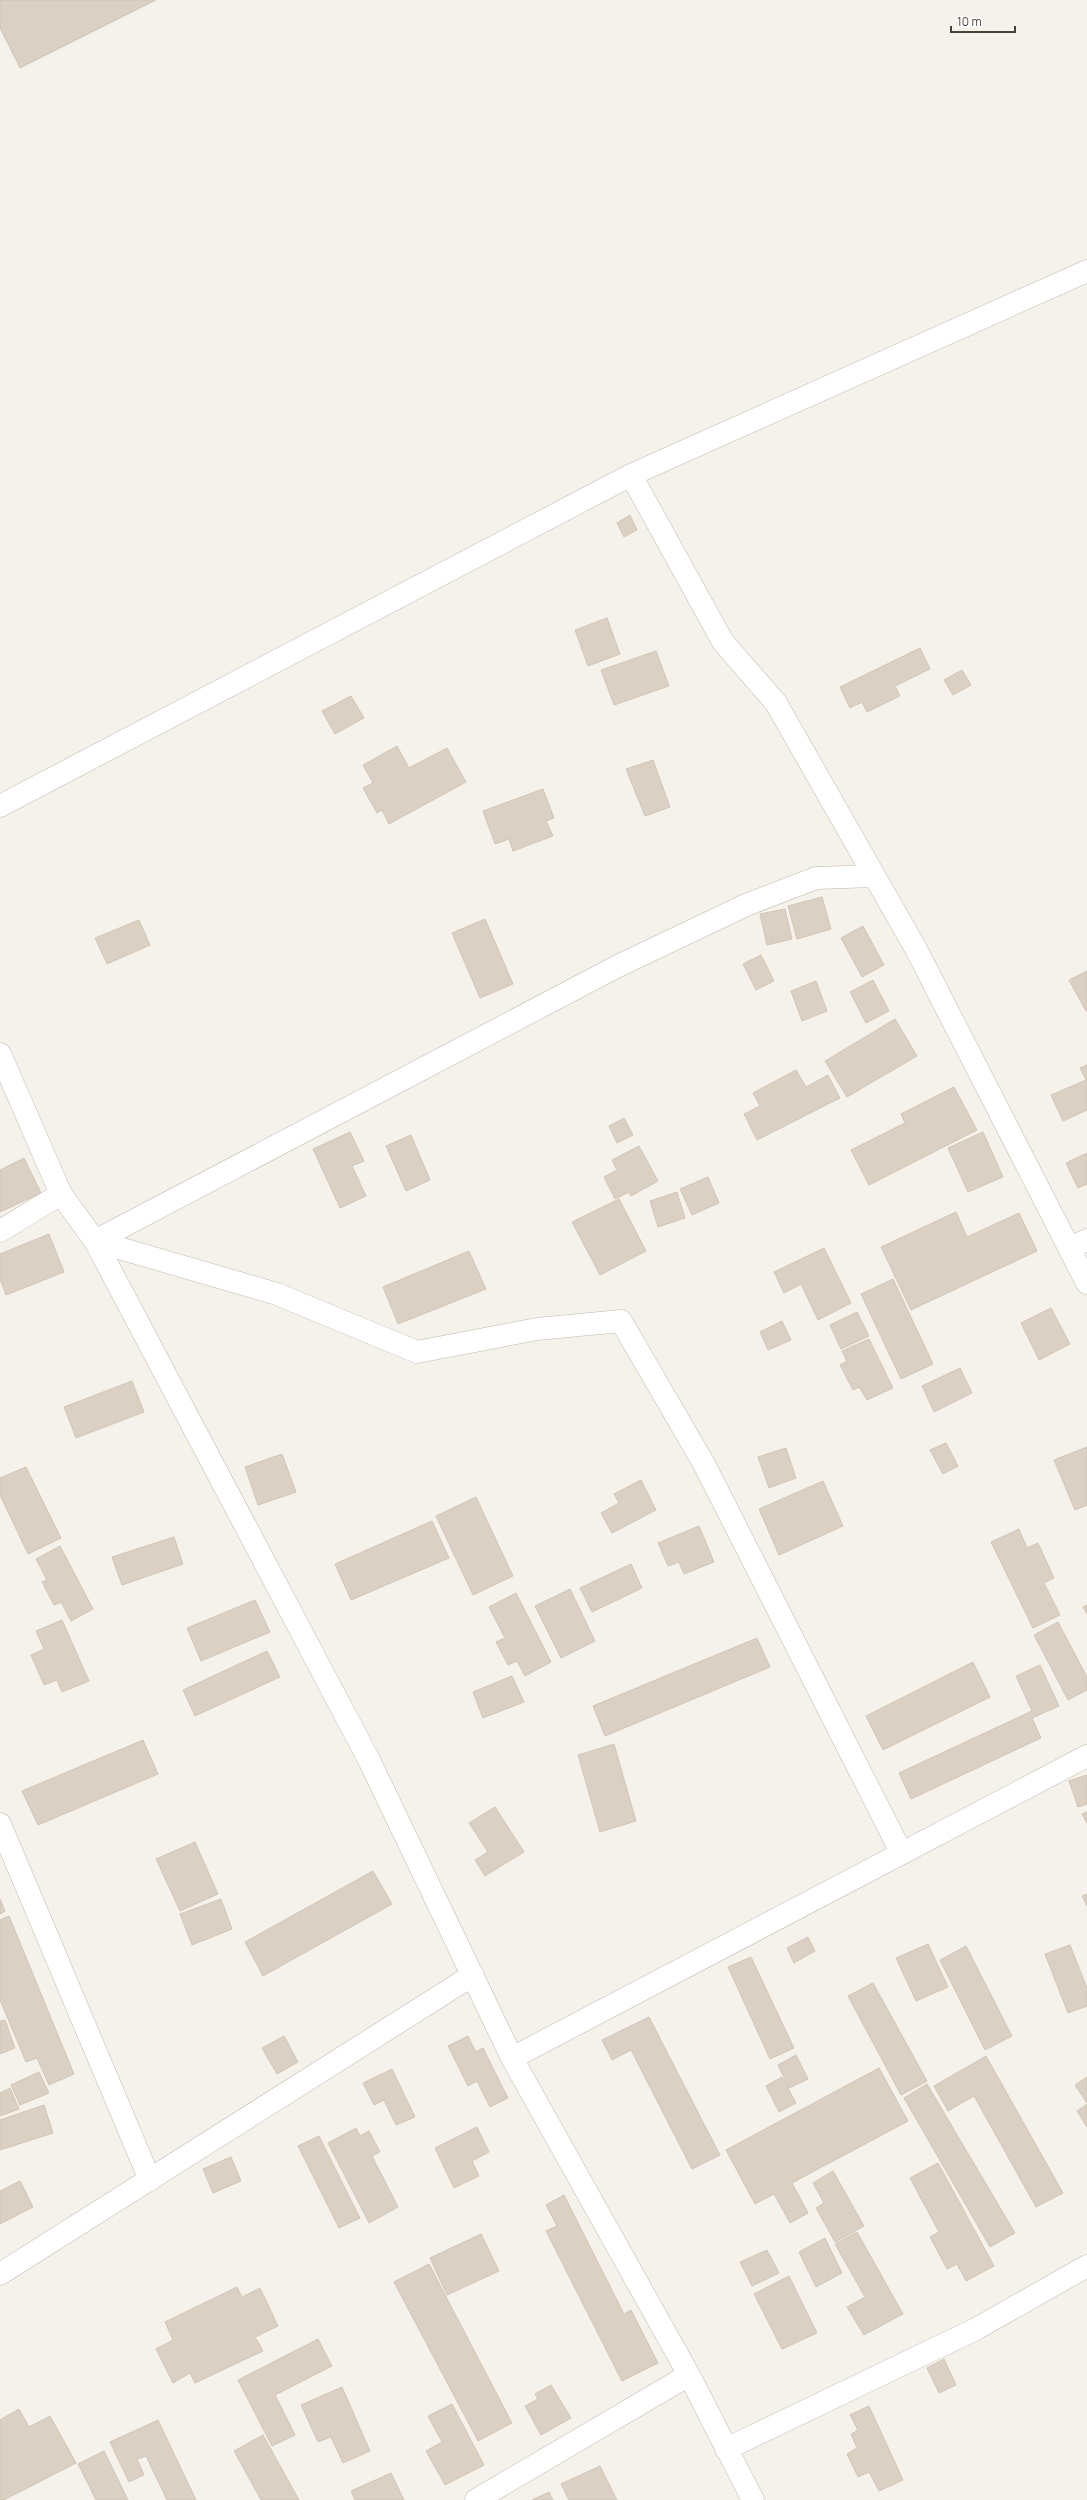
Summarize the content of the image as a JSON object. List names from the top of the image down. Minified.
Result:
{"scale_bar":"10 m"}
